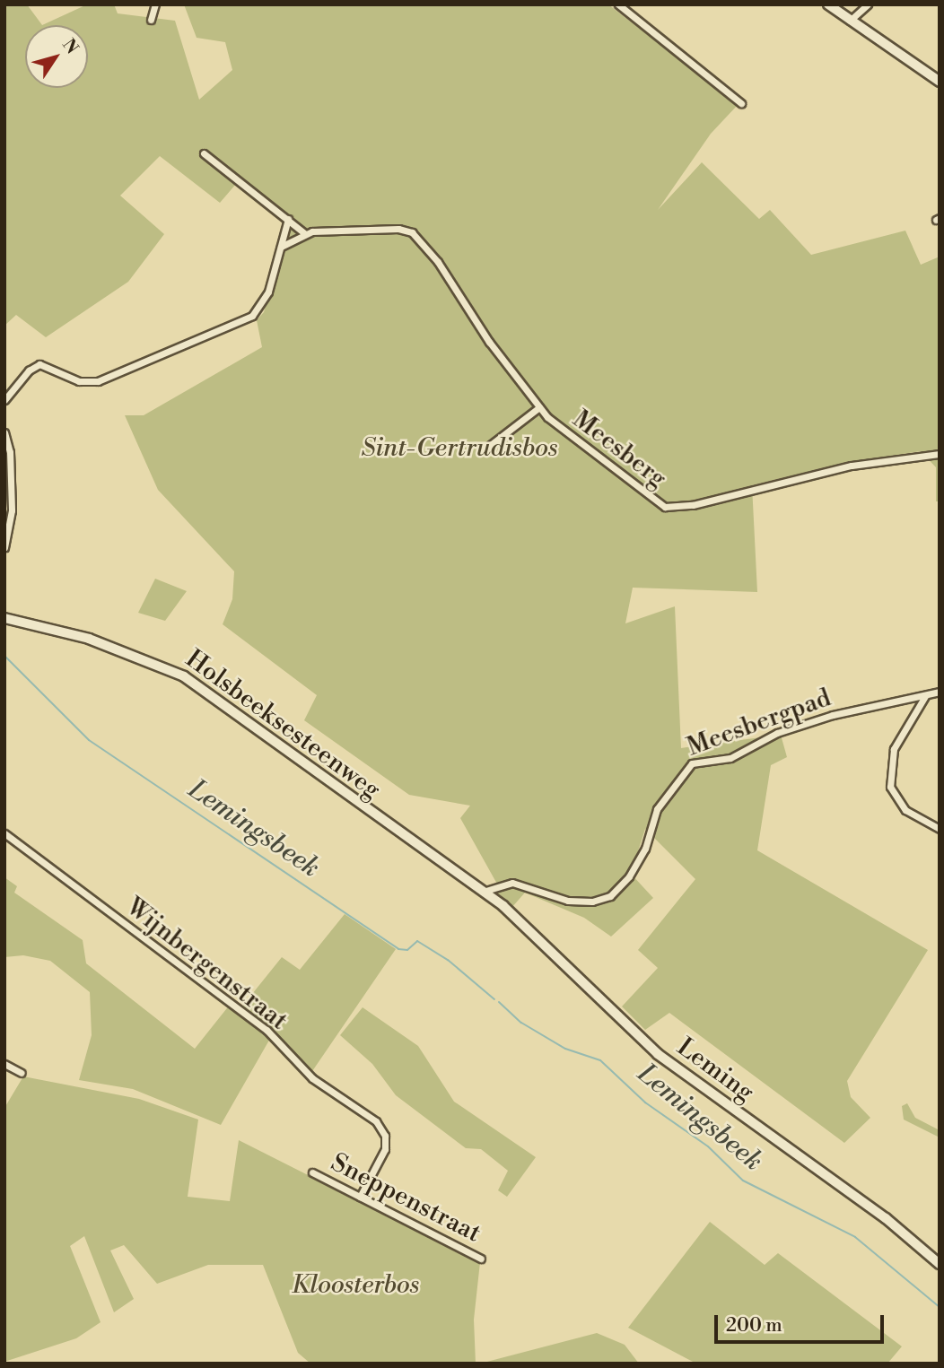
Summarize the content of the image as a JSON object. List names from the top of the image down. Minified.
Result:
{"streets":{"street":["Meesberg","Meesbergpad","Holsbeeksesteenweg","Wijnbergenstraat","Leming","Sneppenstraat"]},"crossings":[["Meesbergpad","Holsbeeksesteenweg"],["Meesbergpad","Leming"],["Holsbeeksesteenweg","Leming"],["Wijnbergenstraat","Sneppenstraat"]],"water":["Lemingsbeek"],"parks":["Sint-Gertrudisbos","Kloosterbos"],"scale_bar":"200 m","north":"top right"}
